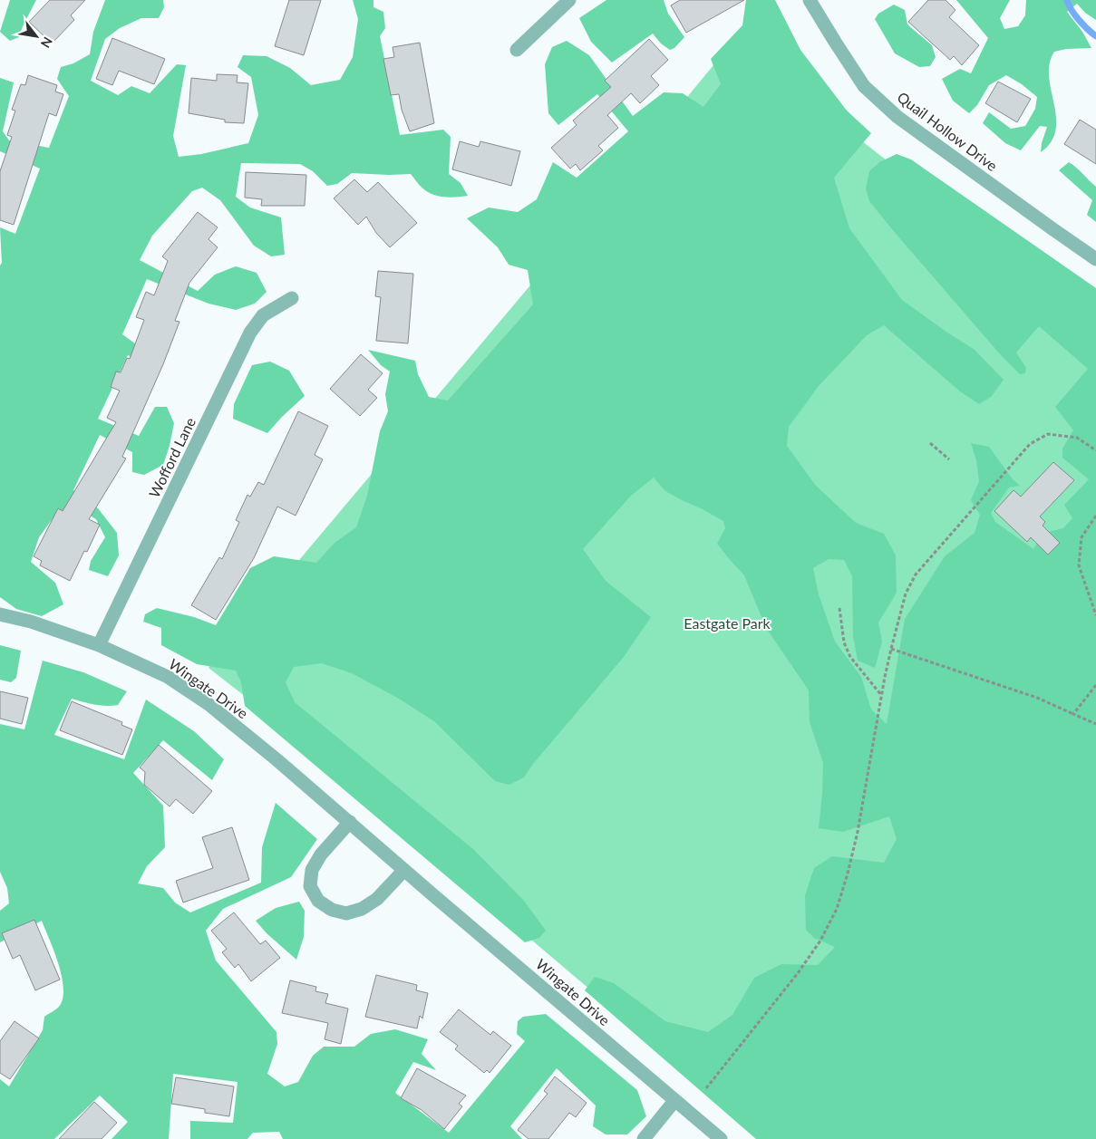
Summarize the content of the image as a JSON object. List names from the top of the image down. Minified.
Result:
{"streets":{"street":["Quail Hollow Drive","Wofford Lane","Wingate Drive"]},"crossings":[["Wofford Lane","Wingate Drive"]],"parks":["Eastgate Park"],"north":"bottom right"}
